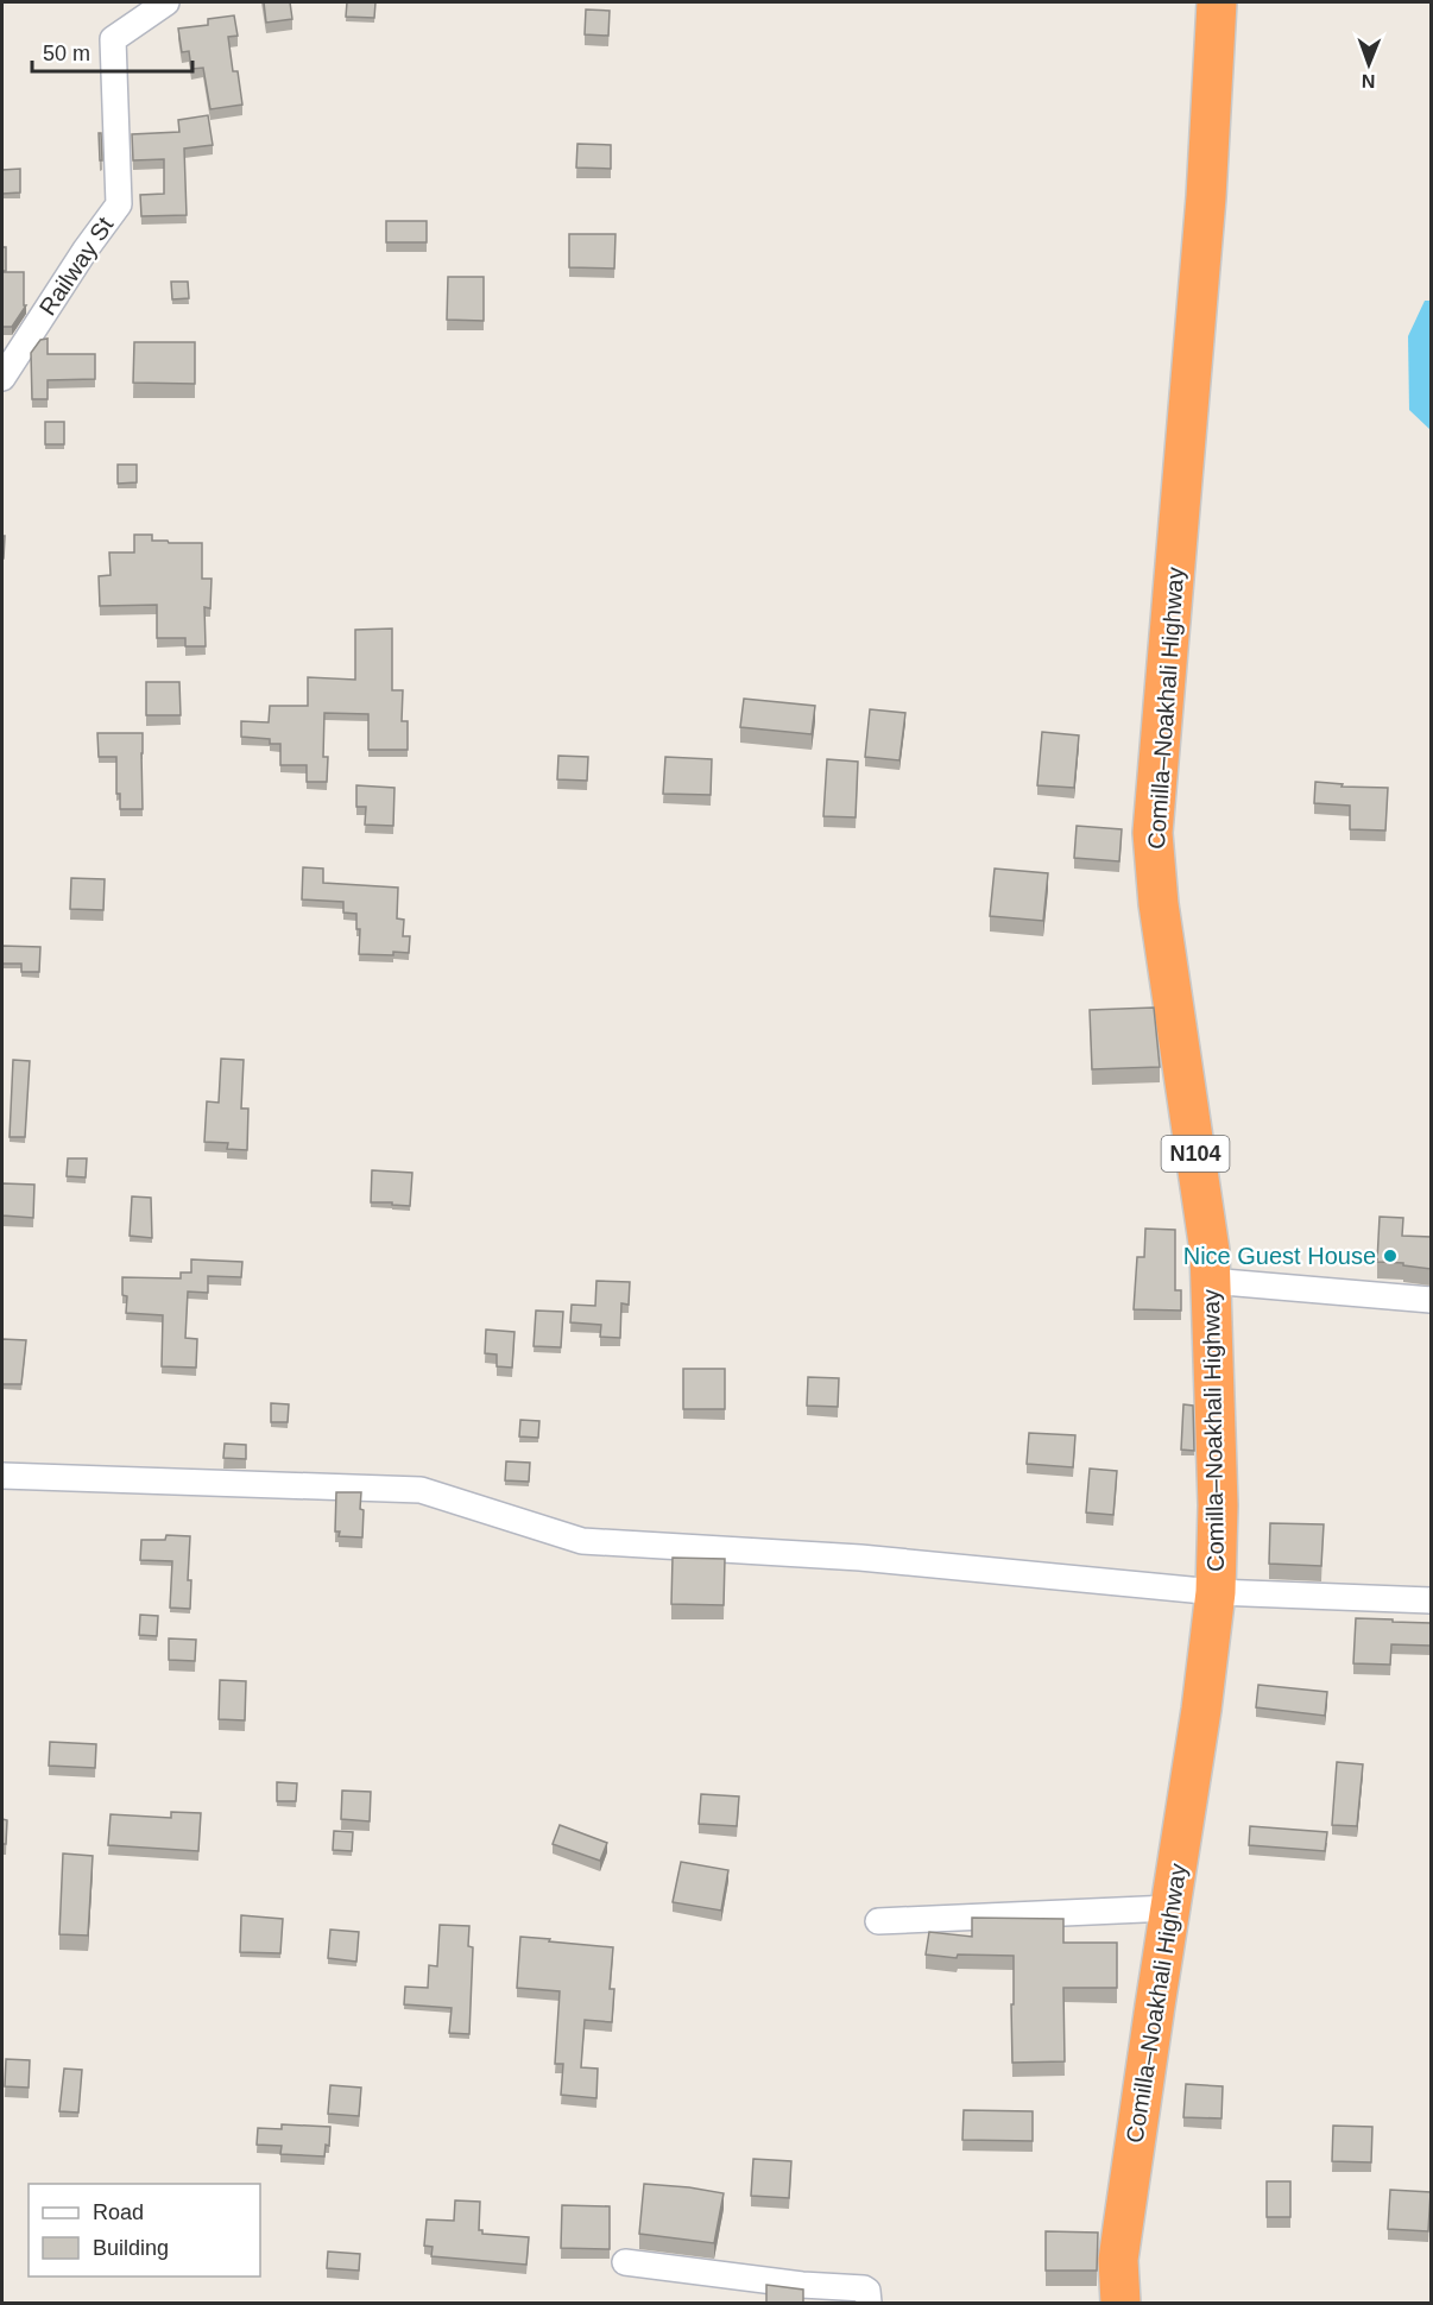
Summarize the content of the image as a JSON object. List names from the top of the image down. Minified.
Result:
{"streets":{"highway":["Comilla–Noakhali Highway","N104"],"street":["Railway St"]},"places":["Nice Guest House"],"legend":["Road","Building"],"scale_bar":"50 m","north":"bottom"}
